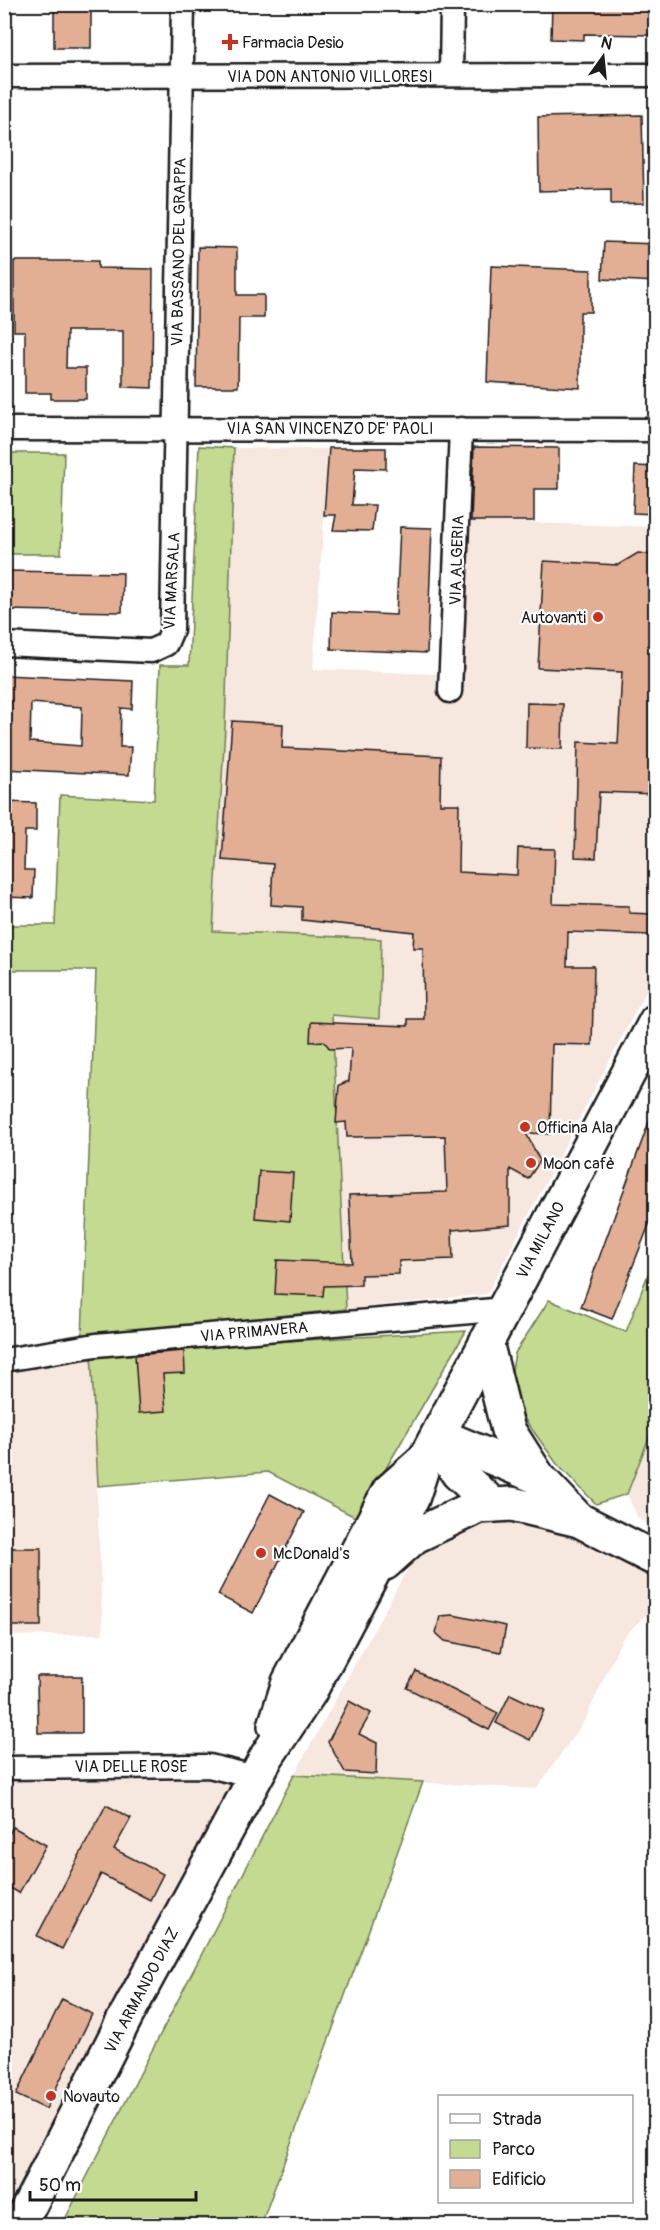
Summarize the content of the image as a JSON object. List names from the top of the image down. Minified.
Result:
{"streets":{"main road":["VIA MILANO","VIA ARMANDO DIAZ"],"street":["VIA DON ANTONIO VILLORESI","VIA BASSANO DEL GRAPPA","VIA SAN VINCENZO DE' PAOLI","VIA ALGERIA","VIA MARSALA","VIA PRIMAVERA","VIA DELLE ROSE"]},"crossings":[["VIA DON ANTONIO VILLORESI","VIA BASSANO DEL GRAPPA"],["VIA BASSANO DEL GRAPPA","VIA SAN VINCENZO DE' PAOLI"],["VIA BASSANO DEL GRAPPA","VIA MARSALA"],["VIA SAN VINCENZO DE' PAOLI","VIA ALGERIA"],["VIA SAN VINCENZO DE' PAOLI","VIA MARSALA"],["VIA MILANO","VIA PRIMAVERA"],["VIA MILANO","VIA ARMANDO DIAZ"],["VIA DELLE ROSE","VIA ARMANDO DIAZ"]],"places":{"health":["Farmacia Desio"],"other":["Autovanti","Officina Ala","Moon cafè","McDonald's","Novauto"]},"legend":["Strada","Parco","Edificio"],"scale_bar":"50 m","north":"top"}
